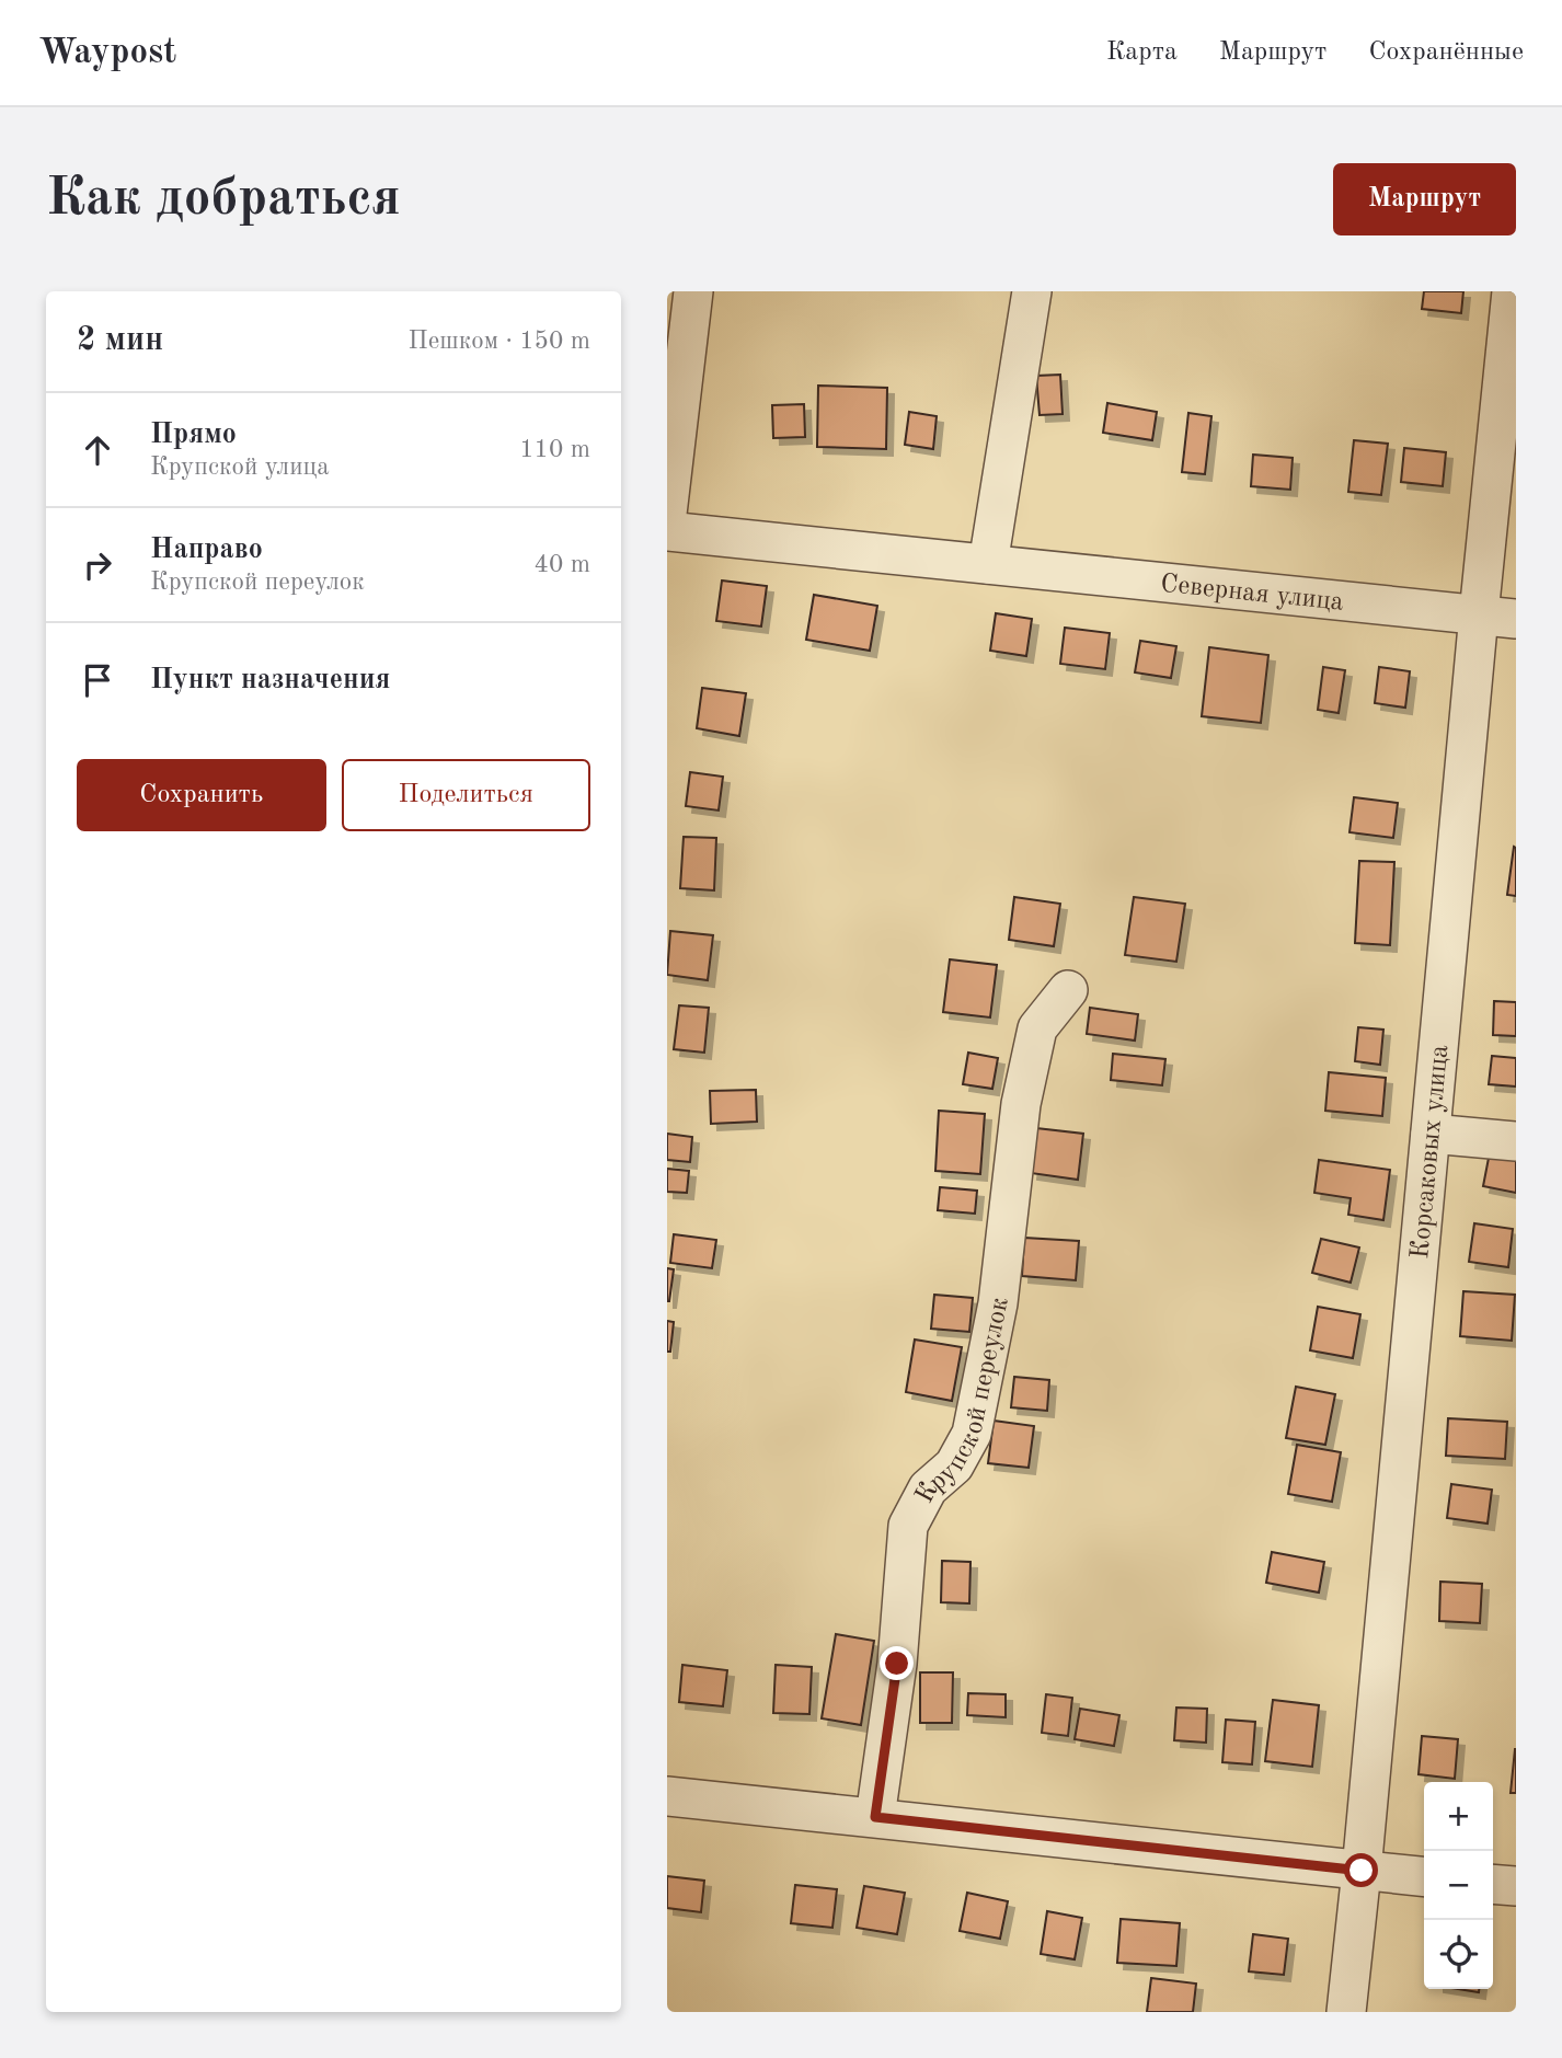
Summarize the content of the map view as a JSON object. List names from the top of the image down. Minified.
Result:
{"streets":{"street":["Северная улица","Корсаковых улица","Крупской переулок"]},"crossings":[["Северная улица","Корсаковых улица"]],"page":{"header":"Waypost","nav":["Карта","Маршрут","Сохранённые"],"buttons":["Маршрут",["Сохранить","Поделиться"]],"title":"Как добраться","heading":["2 мин","Пешком · 150 m"],"list":[["Прямо","Крупской улица","110 m"],["Направо","Крупской переулок","40 m"],"Пункт назначения"],"map_buttons":["+","−"]}}
